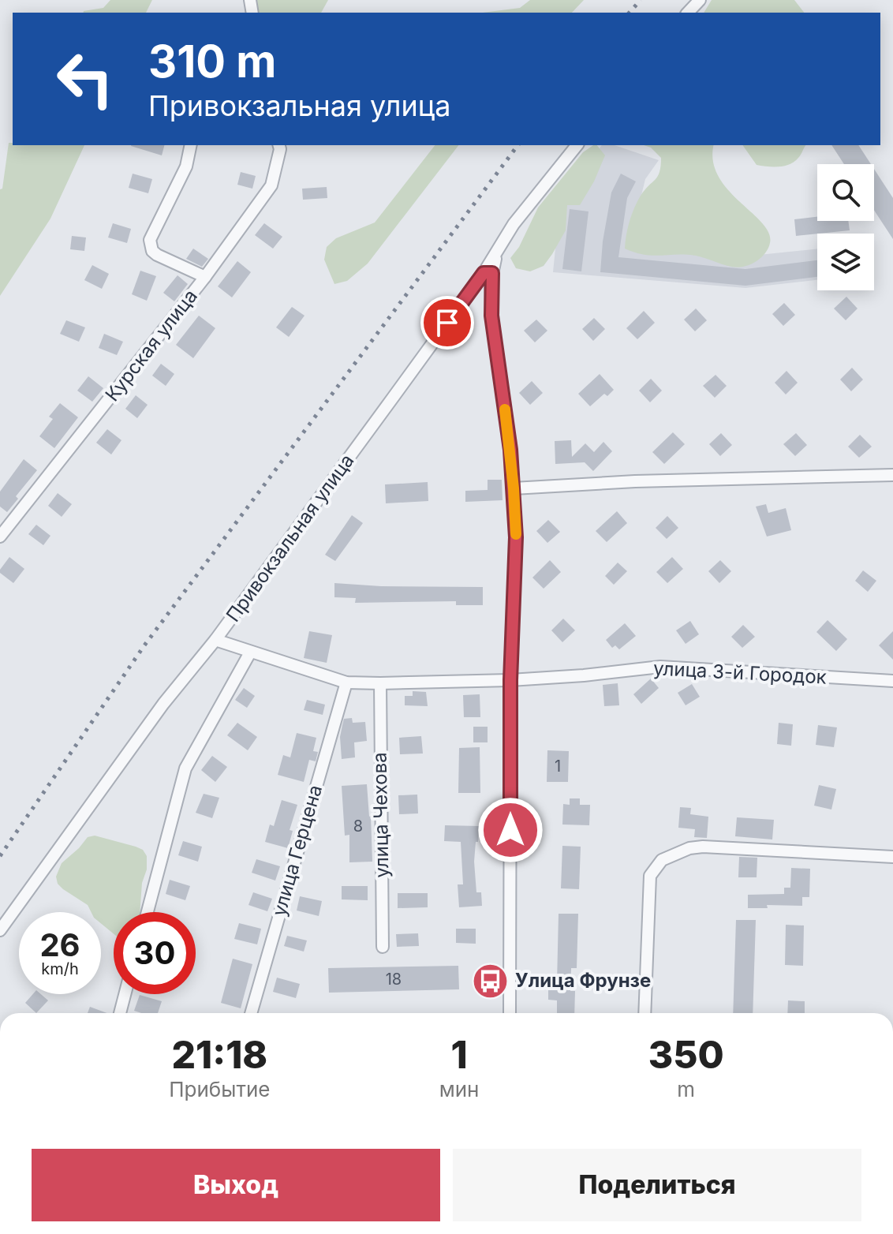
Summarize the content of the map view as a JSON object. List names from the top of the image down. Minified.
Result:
{"streets":{"street":["Курская улица","Привокзальная улица","улица 3-й Городок","улица Чехова","улица Герцена"]},"crossings":[["Привокзальная улица","улица 3-й Городок"],["улица 3-й Городок","улица Чехова"],["улица 3-й Городок","улица Герцена"]],"places":{"bus stop":["Улица Фрунзе"]},"house_numbers":["1","8","18"],"page":{"turn":["310 m","Привокзальная улица"],"speed":"26 km/h","limit":"30","eta":["21:18","Прибытие","1","мин","350","m"],"buttons":["Выход","Поделиться"]}}
